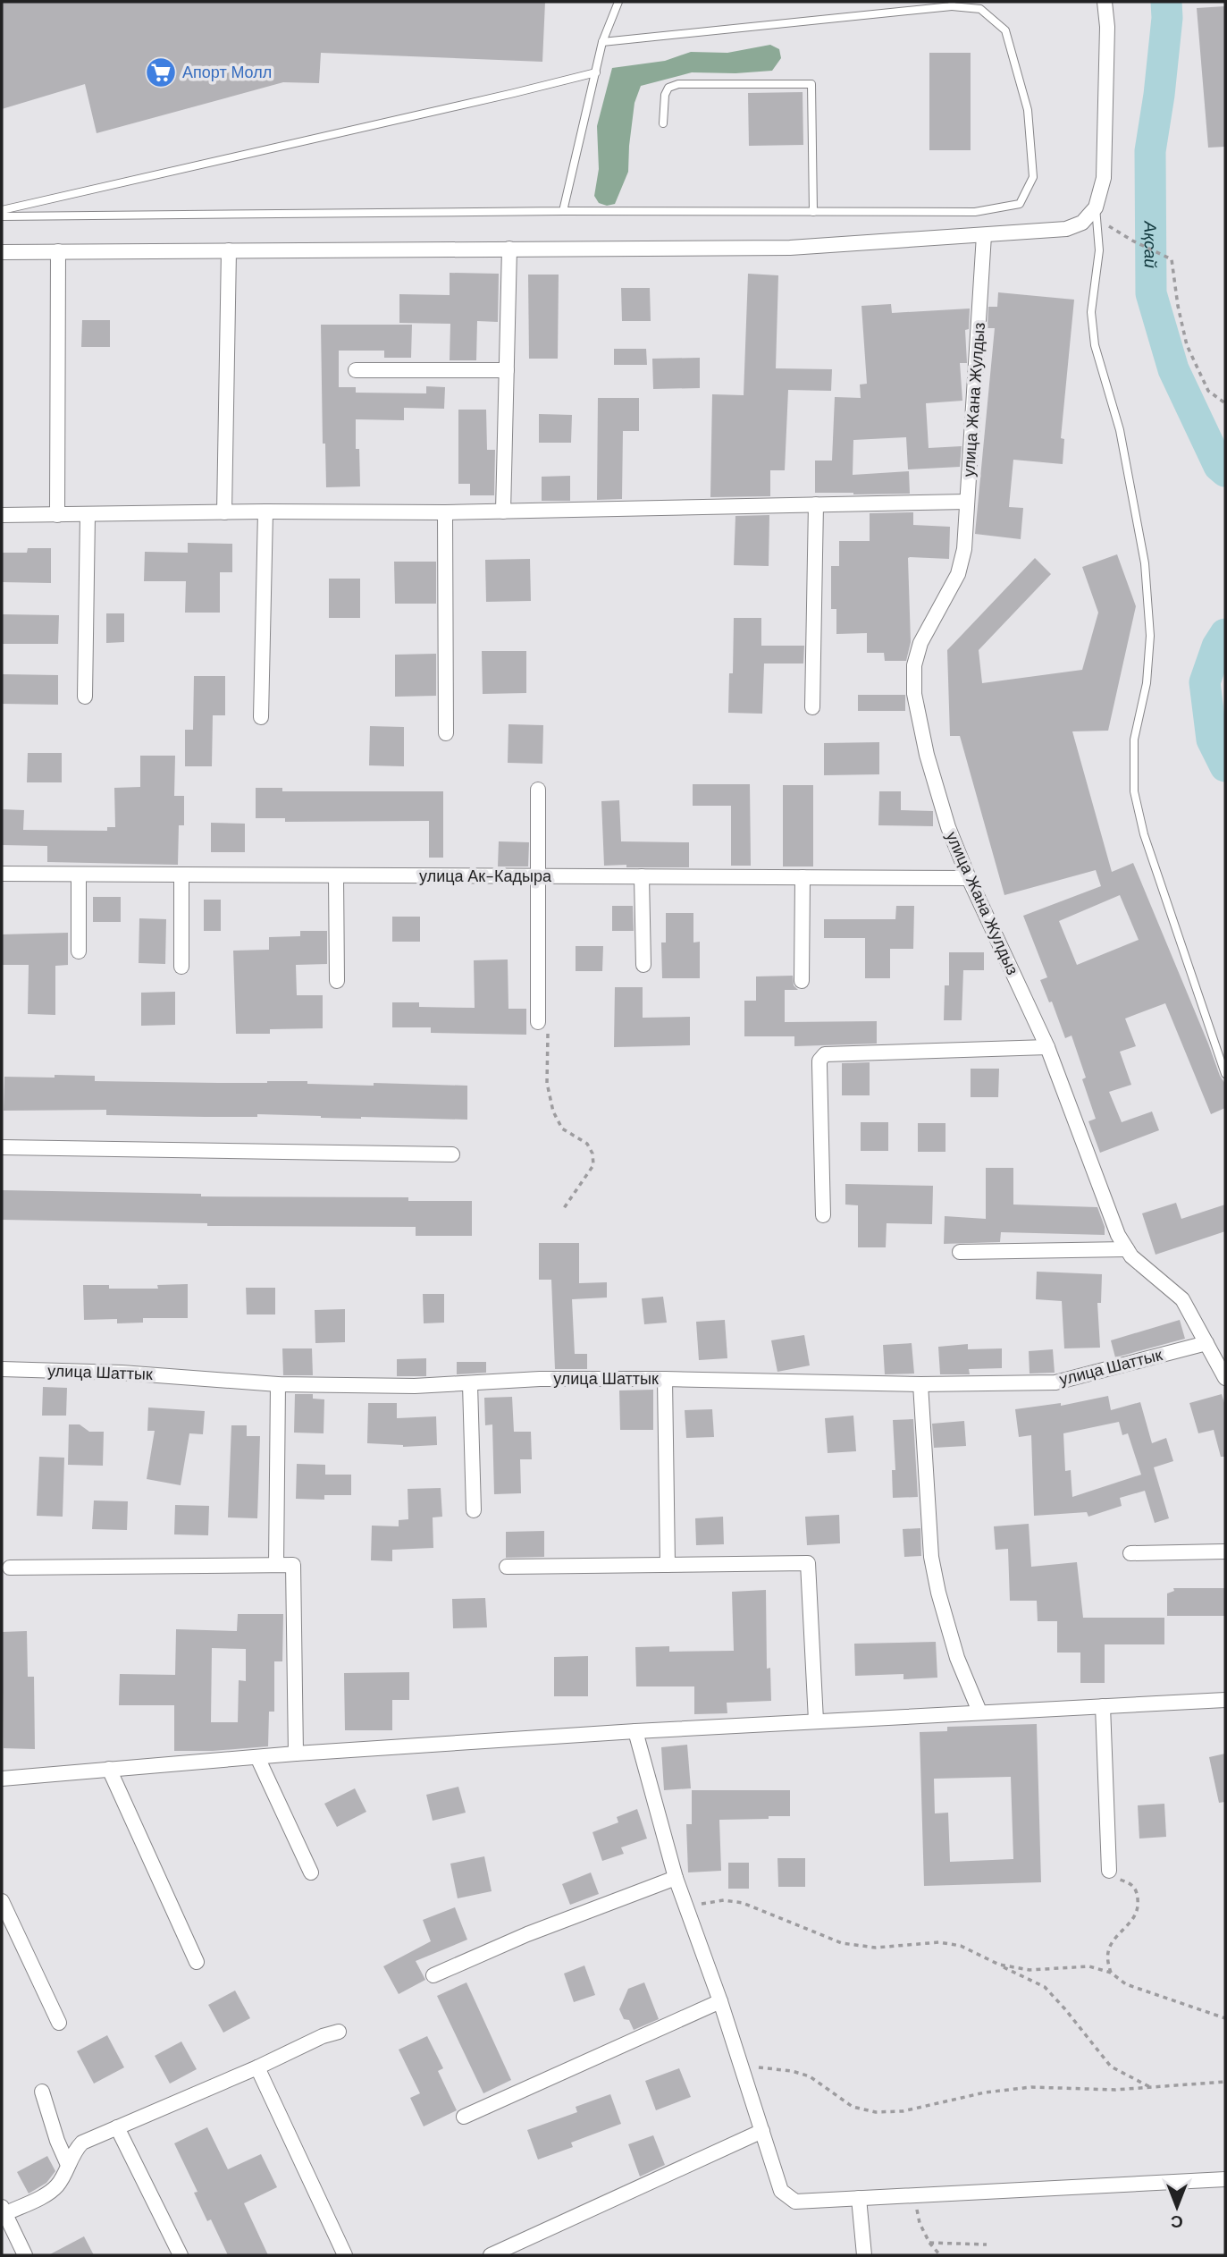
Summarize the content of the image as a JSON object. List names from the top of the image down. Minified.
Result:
{"streets":{"street":["улица Жана Жулдыз","улица Ак-Кадыра","улица Шаттык"]},"crossings":[["улица Жана Жулдыз","улица Ак-Кадыра"],["улица Жана Жулдыз","улица Шаттык"]],"water":["Ақсай"],"places":{"supermarket":["Апорт Молл"]},"north":"bottom"}
